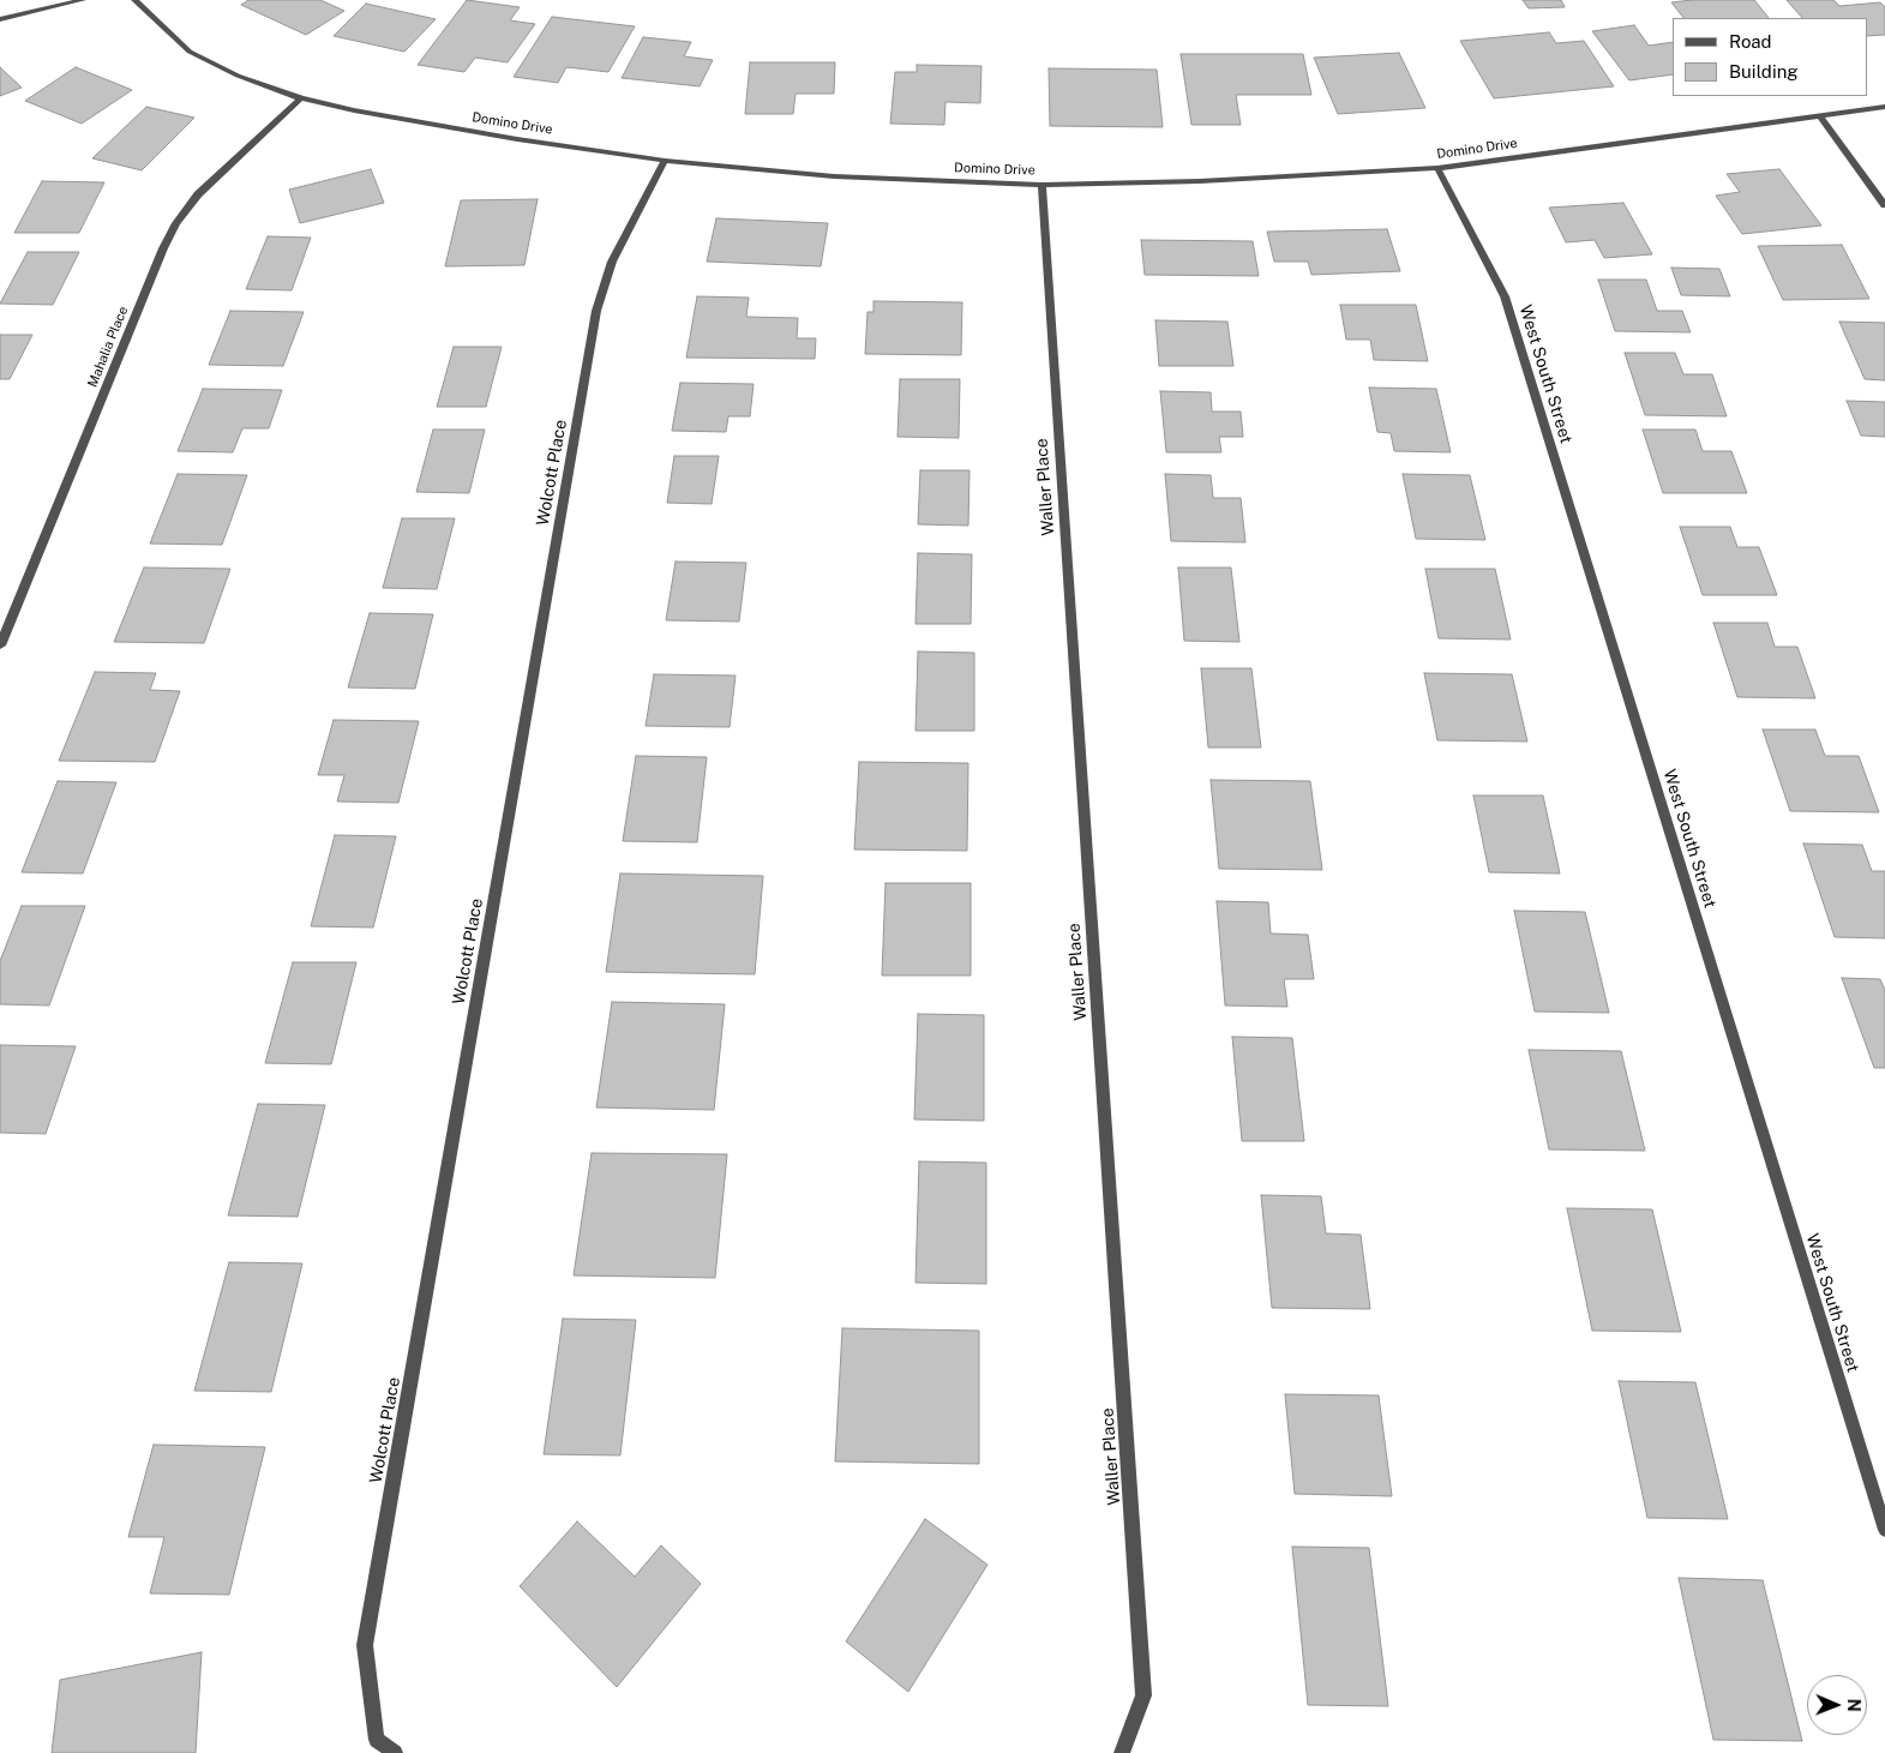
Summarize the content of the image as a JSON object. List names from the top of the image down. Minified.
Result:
{"streets":{"street":["Domino Drive","Mahalia Place","West South Street","Wolcott Place","Waller Place"]},"crossings":[["Domino Drive","Mahalia Place"],["Domino Drive","West South Street"],["Domino Drive","Wolcott Place"],["Domino Drive","Waller Place"]],"legend":["Road","Building"],"north":"right"}
